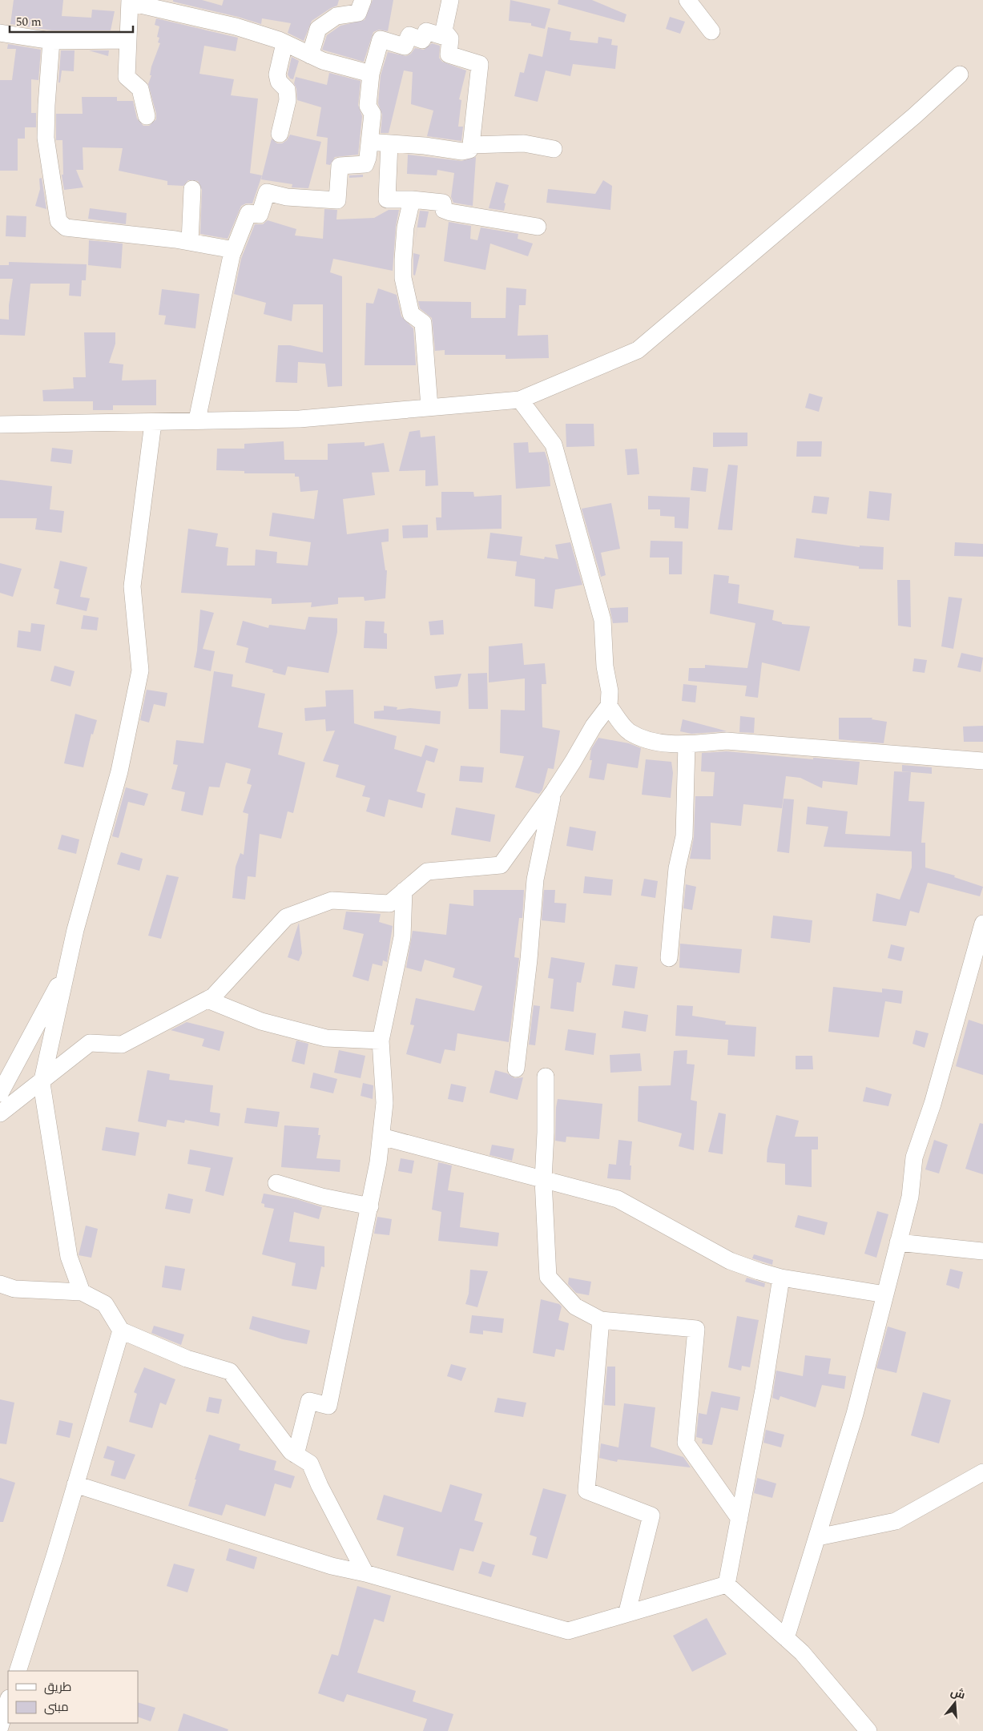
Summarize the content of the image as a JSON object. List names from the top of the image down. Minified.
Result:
{"legend":["طريق","مبنى"],"scale_bar":"50 m","north":"top"}
